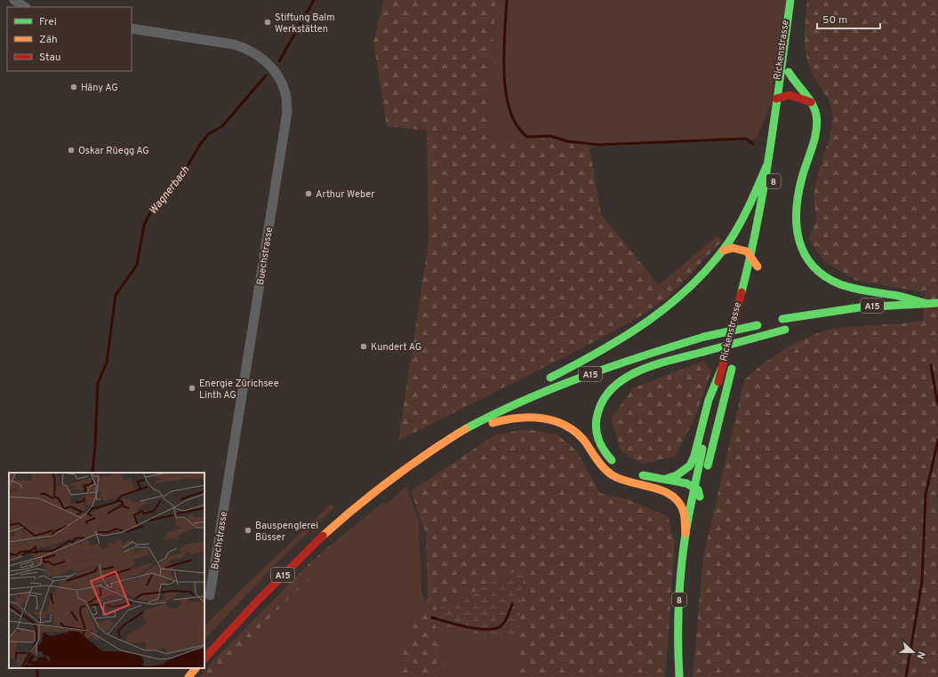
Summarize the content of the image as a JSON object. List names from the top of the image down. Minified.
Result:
{"streets":{"main road":["Rickenstrasse","8","A15"],"street":["Buechstrasse"]},"water":["Wagnerbach"],"places":["Stiftung Balm Werkstätten","Häny AG","Oskar Rüegg AG","Arthur Weber","Kundert AG","Energie Zürichsee Linth AG","Bauspenglerei Büsser"],"legend":["Frei","Zäh","Stau"],"scale_bar":"50 m","north":"right"}
